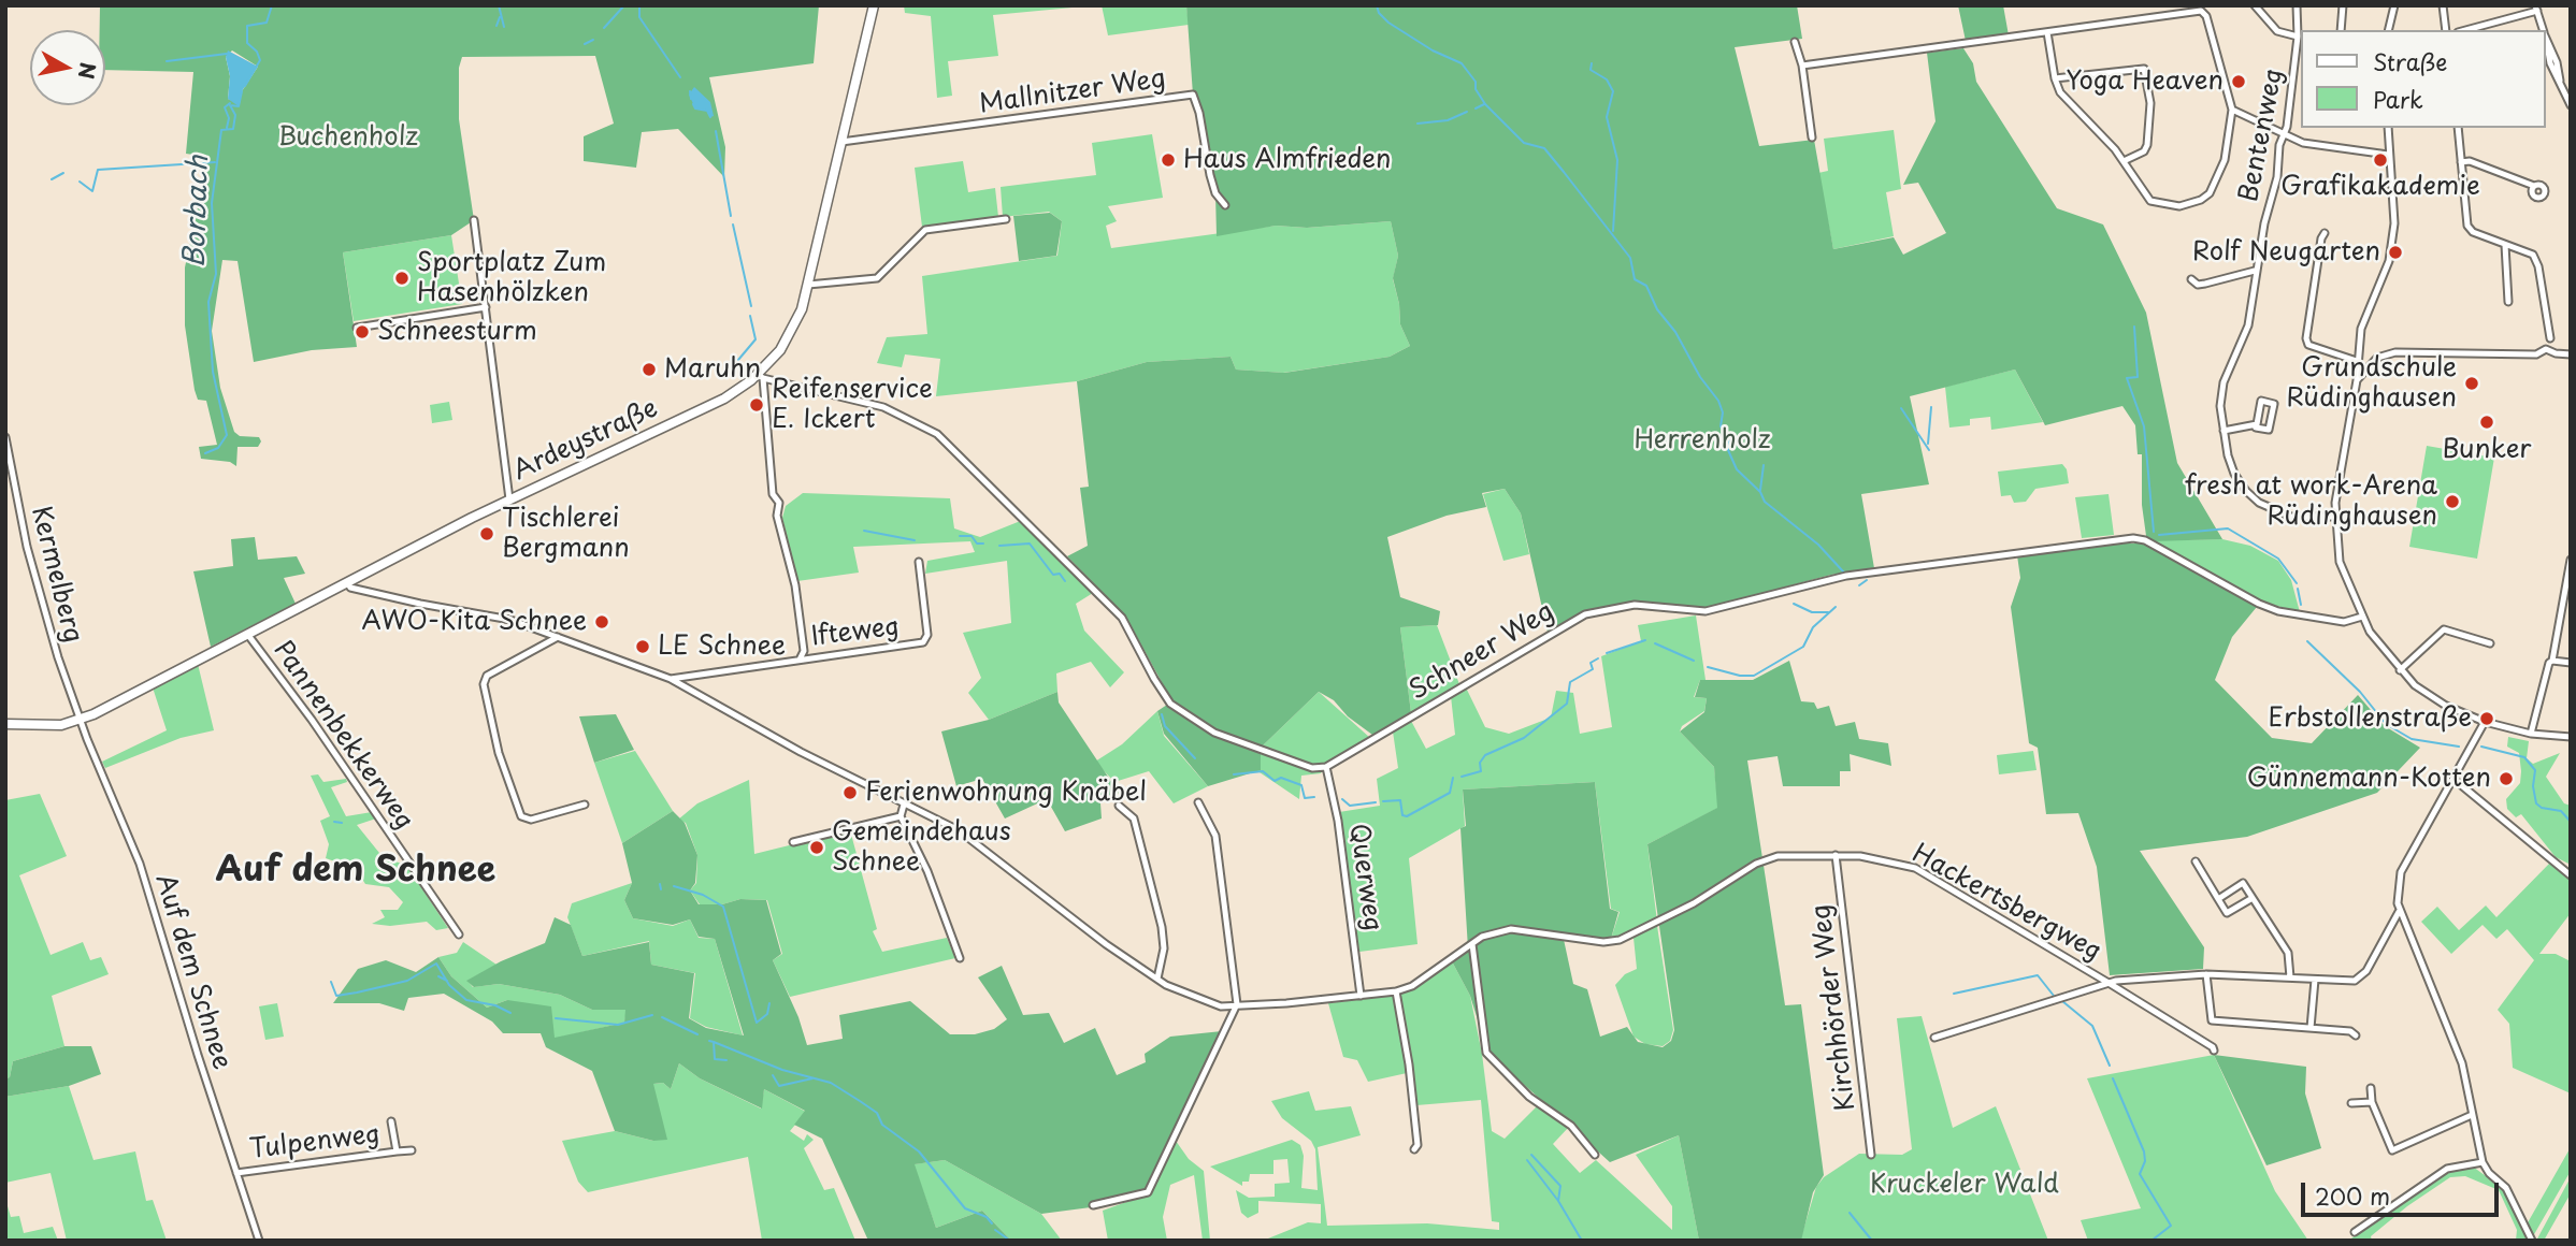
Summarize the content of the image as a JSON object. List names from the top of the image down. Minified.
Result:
{"streets":{"main road":["Ardeystraße"],"street":["Mallnitzer Weg","Bentenweg","Kermelberg","Ifteweg","Schneer Weg","Pannenbekkerweg","Querweg","Hackertsbergweg","Auf dem Schnee","Kirchhörder Weg","Tulpenweg"]},"crossings":[["Mallnitzer Weg","Ardeystraße"],["Ardeystraße","Kermelberg"],["Ardeystraße","Pannenbekkerweg"],["Ardeystraße","Hackertsbergweg"],["Ardeystraße","Auf dem Schnee"],["Kermelberg","Auf dem Schnee"],["Ifteweg","Hackertsbergweg"],["Schneer Weg","Querweg"],["Querweg","Hackertsbergweg"],["Hackertsbergweg","Kirchhörder Weg"],["Auf dem Schnee","Tulpenweg"]],"districts":["Auf dem Schnee"],"water":["Borbach"],"parks":["Buchenholz","Herrenholz","Kruckeler Wald"],"places":["Yoga Heaven","Haus Almfrieden","Grafikakademie","Rolf Neugarten","Sportplatz Zum Hasenhölzken","Schneesturm","Maruhn","Grundschule Rüdinghausen","Reifenservice E. Ickert","Bunker","fresh at work-Arena Rüdinghausen","Tischlerei Bergmann","AWO-Kita Schnee","LE Schnee","Erbstollenstraße","Günnemann-Kotten","Ferienwohnung Knäbel","Gemeindehaus Schnee"],"legend":["Straße","Park"],"scale_bar":"200 m","north":"right"}
